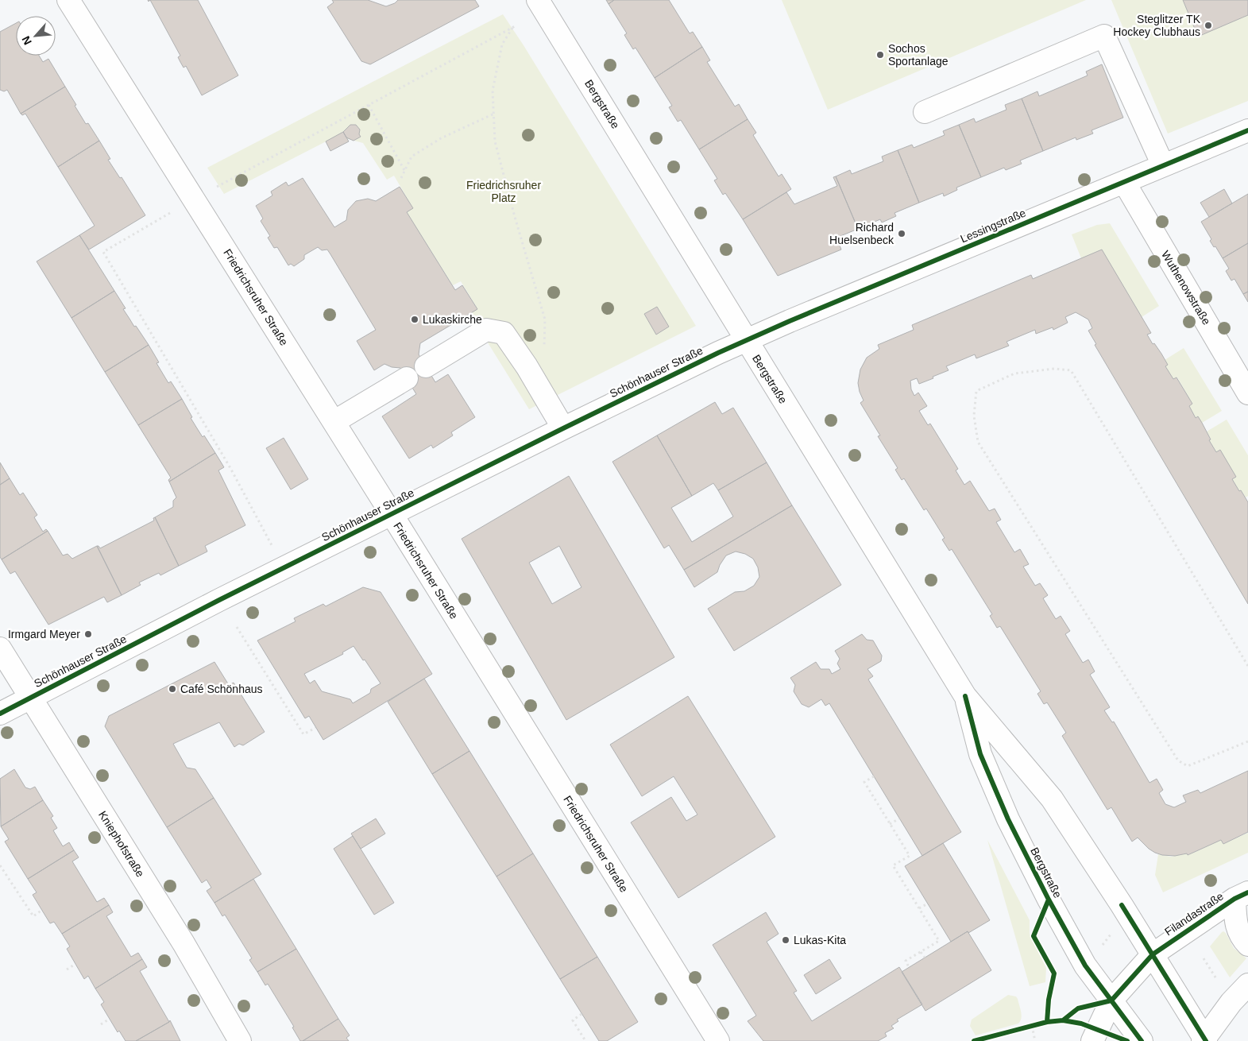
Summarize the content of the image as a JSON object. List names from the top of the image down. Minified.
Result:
{"streets":{"street":["Bergstraße","Lessingstraße","Wuthenowstraße","Friedrichsruher Straße","Schönhauser Straße","Kniephofstraße","Filandastraße"]},"crossings":[["Bergstraße","Lessingstraße"],["Bergstraße","Schönhauser Straße"],["Bergstraße","Filandastraße"],["Lessingstraße","Wuthenowstraße"],["Lessingstraße","Schönhauser Straße"],["Friedrichsruher Straße","Schönhauser Straße"],["Schönhauser Straße","Kniephofstraße"]],"parks":["Friedrichsruher Platz"],"places":["Steglitzer TK Hockey Clubhaus","Sochos Sportanlage","Richard Huelsenbeck","Lukaskirche","Irmgard Meyer","Café Schönhaus","Lukas-Kita"],"north":"bottom left"}
